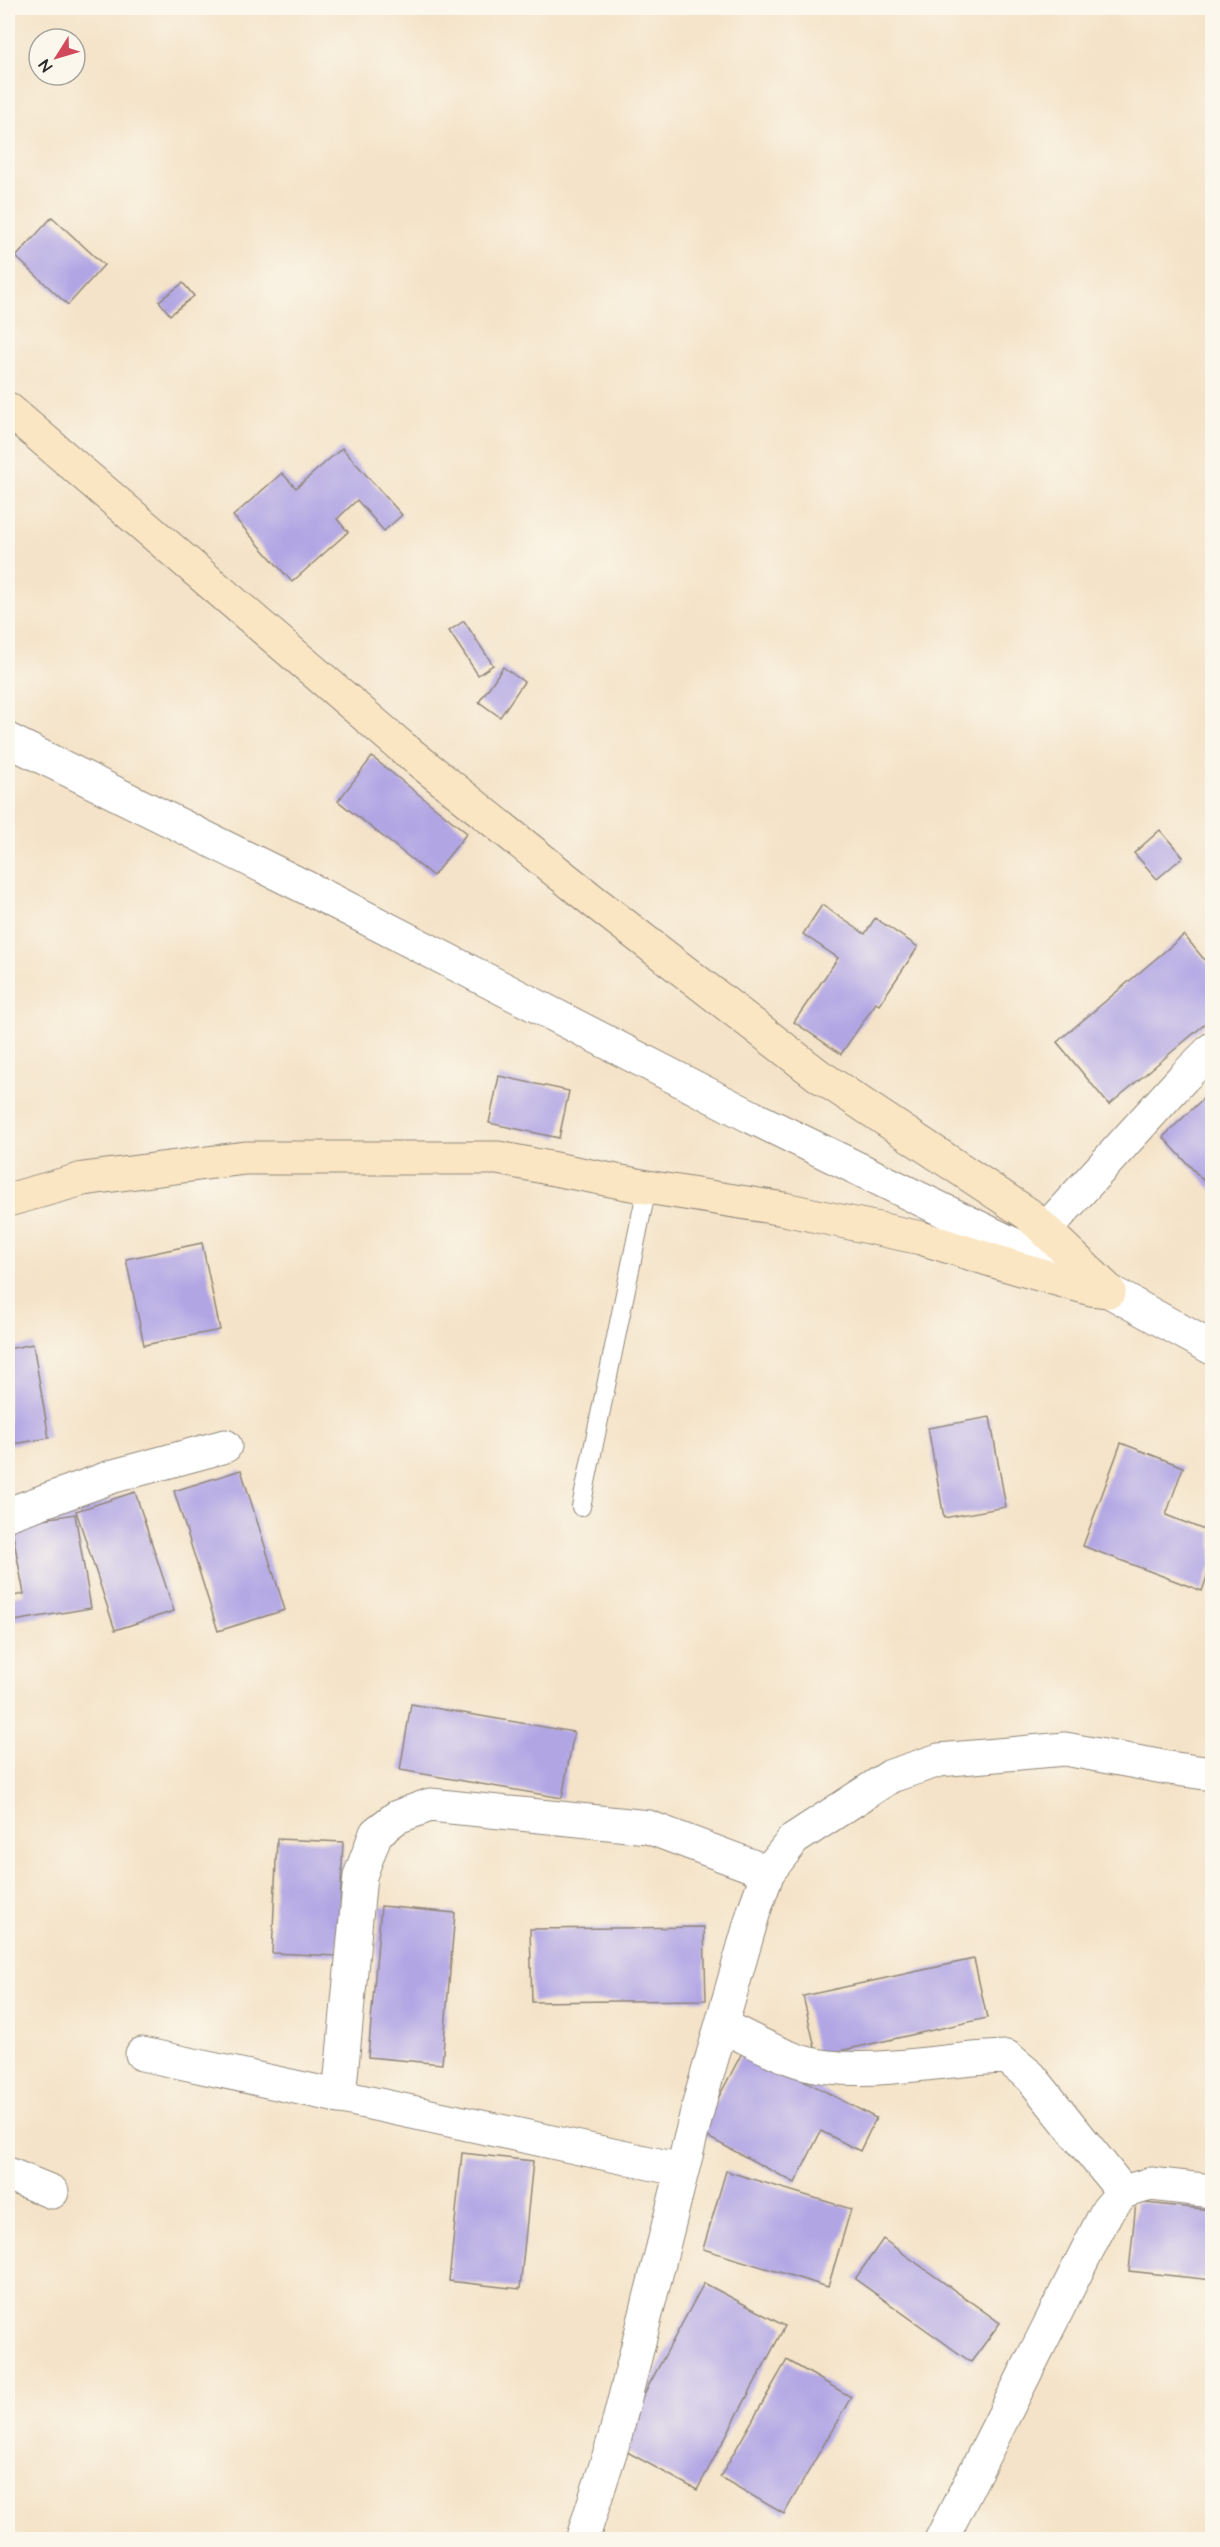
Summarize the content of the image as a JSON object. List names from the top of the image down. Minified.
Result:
{"north":"bottom left"}
